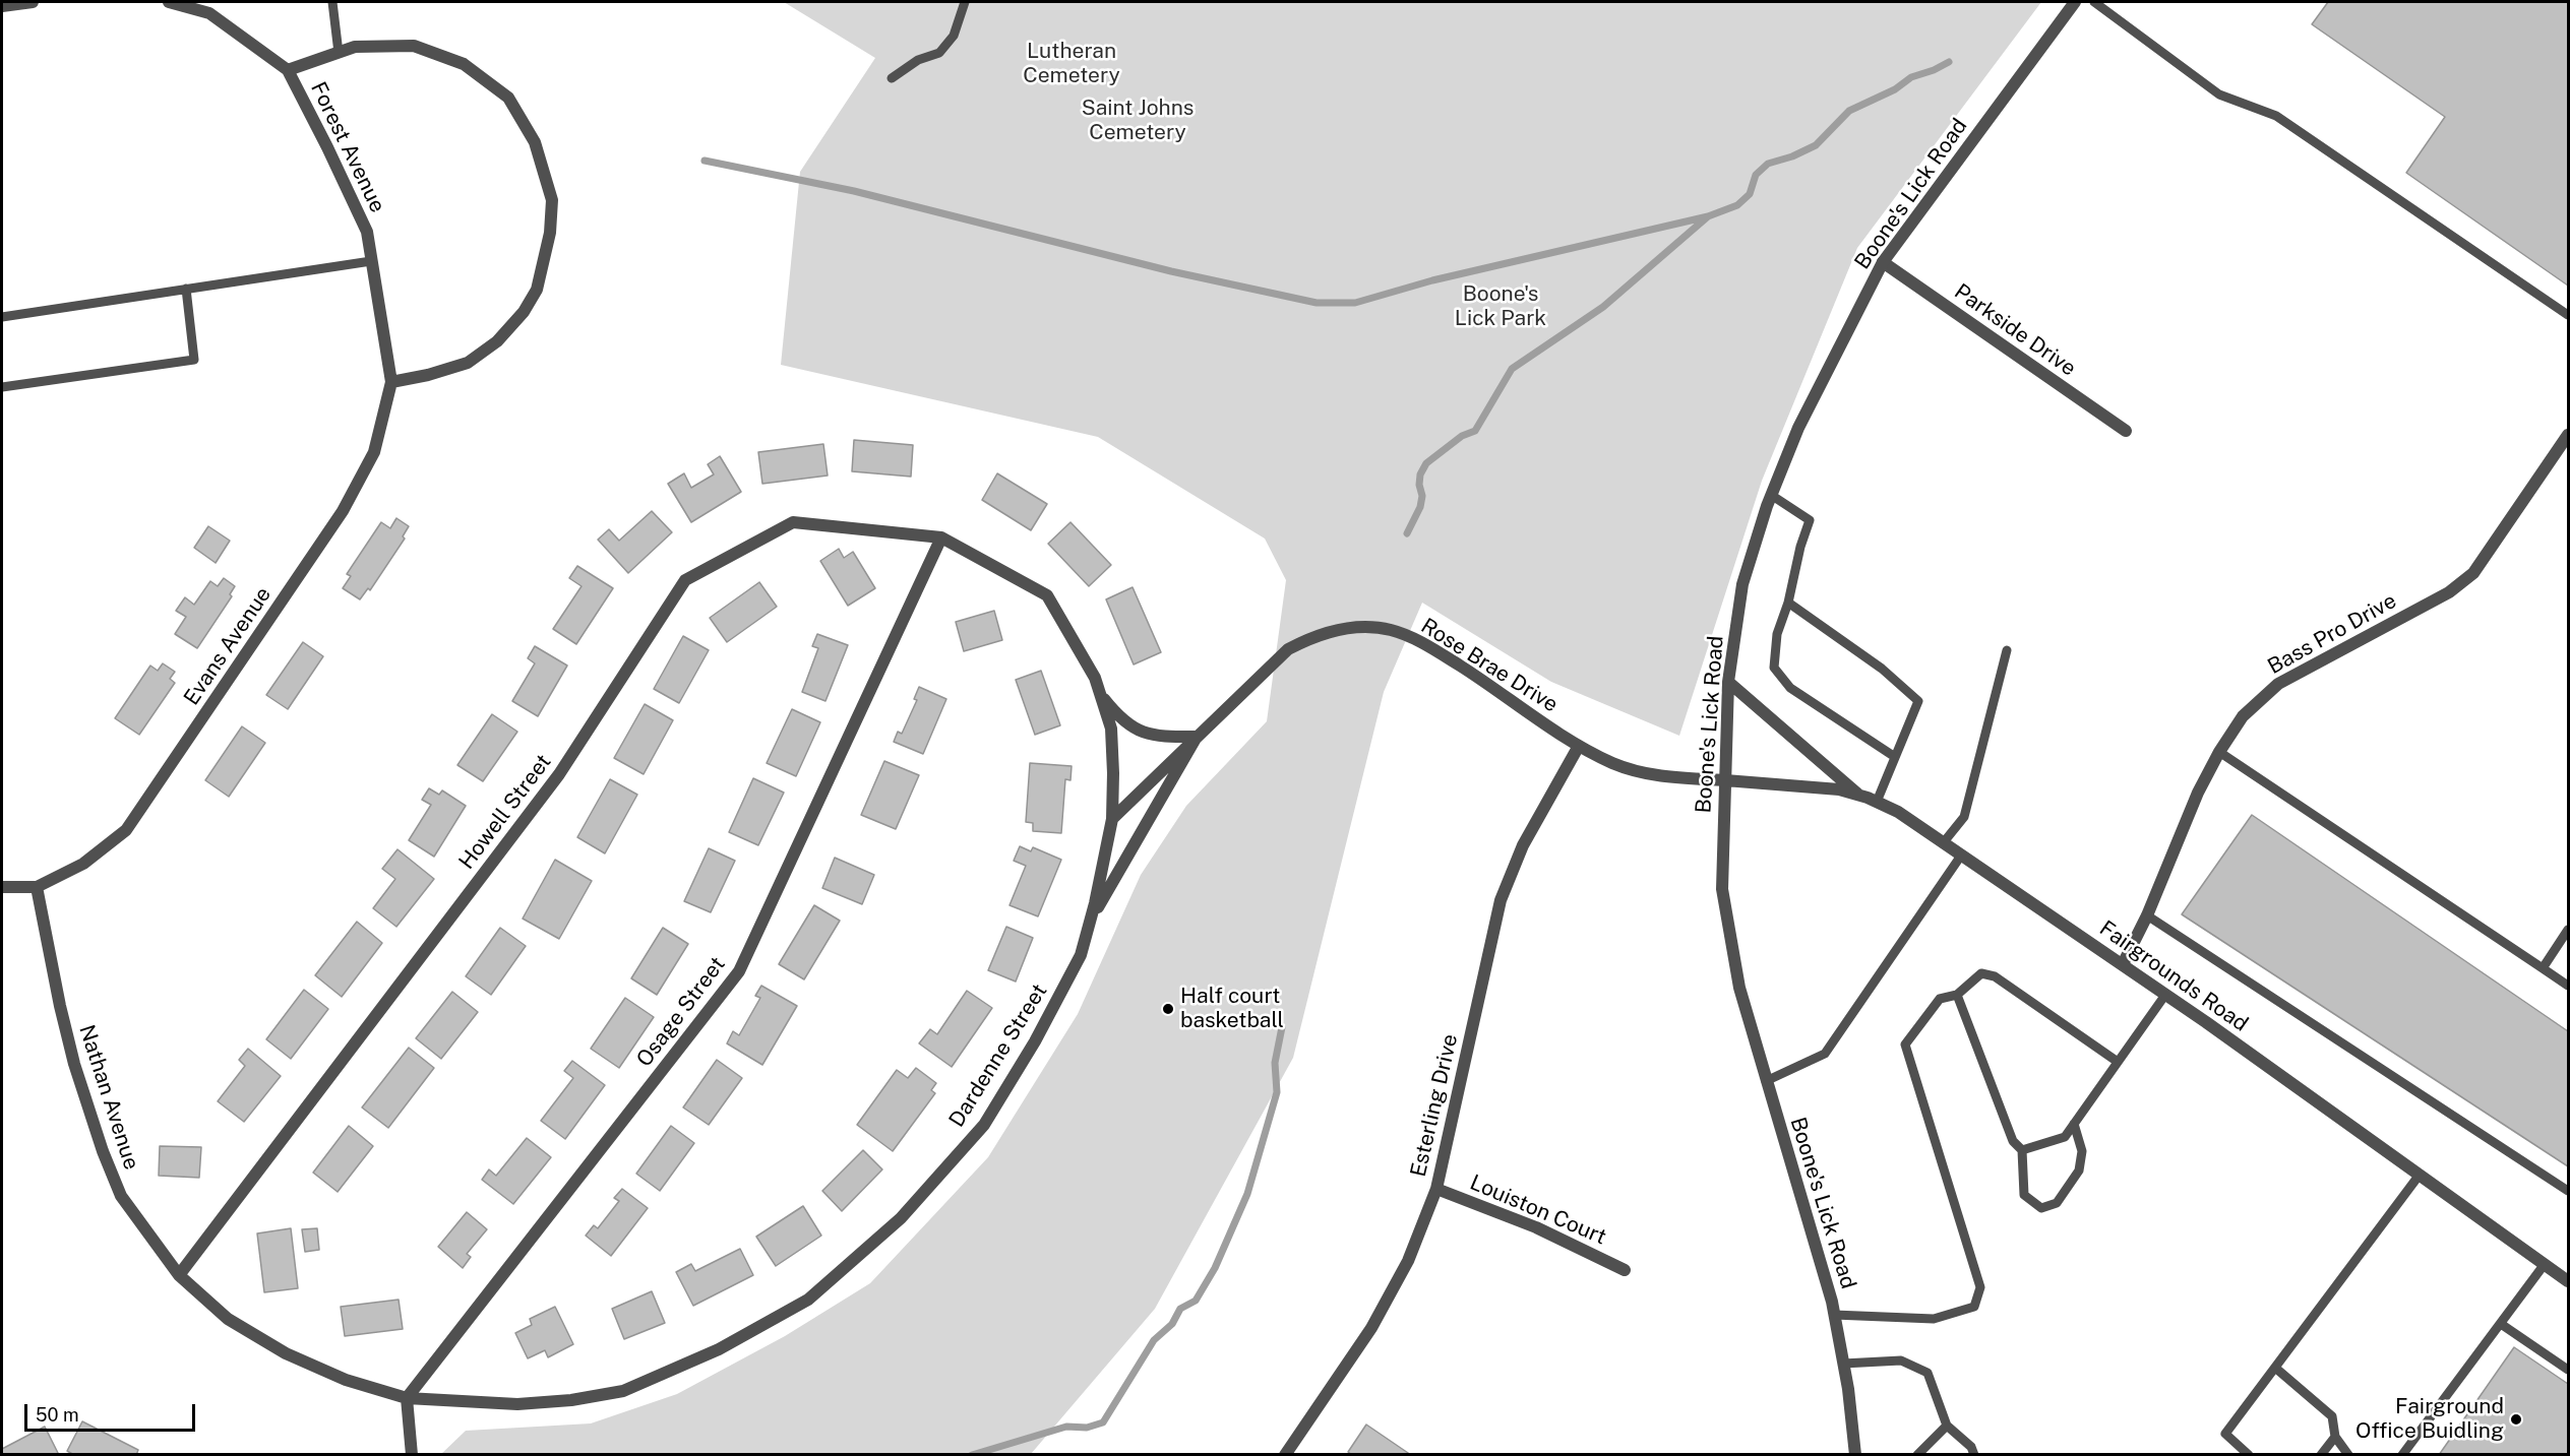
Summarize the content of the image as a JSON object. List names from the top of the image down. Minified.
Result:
{"streets":{"street":["Forest Avenue","Boone's Lick Road","Parkside Drive","Bass Pro Drive","Evans Avenue","Rose Brae Drive","Howell Street","Fairgrounds Road","Osage Street","Dardenne Street","Nathan Avenue","Esterling Drive","Louiston Court"]},"crossings":[["Forest Avenue","Evans Avenue"],["Boone's Lick Road","Parkside Drive"],["Boone's Lick Road","Rose Brae Drive"],["Boone's Lick Road","Fairgrounds Road"],["Bass Pro Drive","Fairgrounds Road"],["Evans Avenue","Nathan Avenue"],["Rose Brae Drive","Fairgrounds Road"],["Rose Brae Drive","Dardenne Street"],["Rose Brae Drive","Esterling Drive"],["Howell Street","Osage Street"],["Howell Street","Dardenne Street"],["Howell Street","Nathan Avenue"],["Osage Street","Dardenne Street"],["Osage Street","Nathan Avenue"],["Dardenne Street","Nathan Avenue"],["Esterling Drive","Louiston Court"]],"parks":["Lutheran Cemetery","Saint Johns Cemetery","Boone's Lick Park"],"places":["Half court basketball","Fairground Office Buidling"],"scale_bar":"50 m"}
